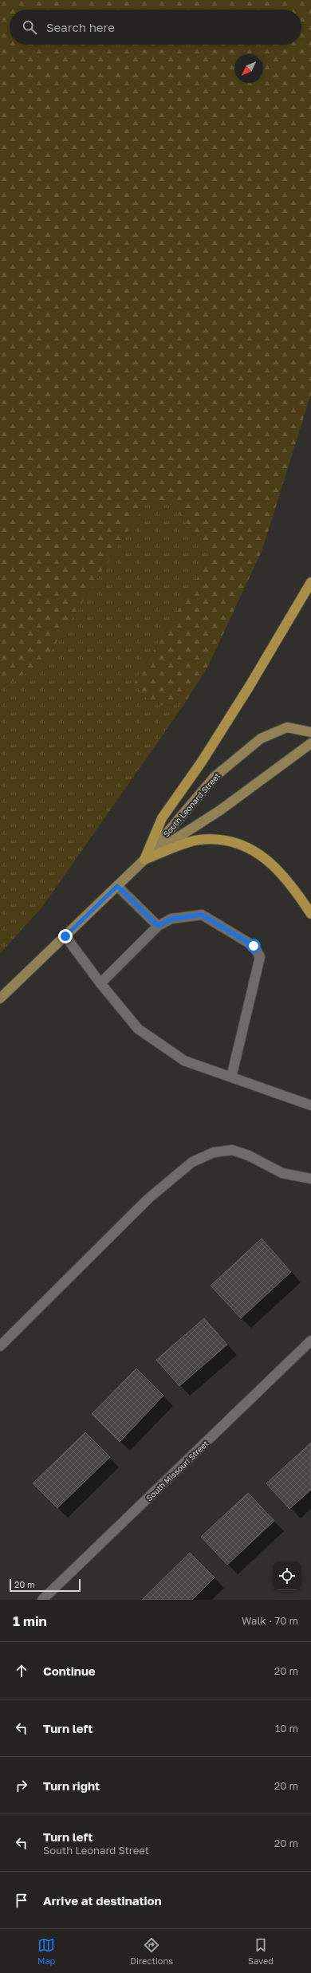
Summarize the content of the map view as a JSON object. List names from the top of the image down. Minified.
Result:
{"streets":{"main road":["South Leonard Street"],"street":["South Missouri Street"]},"scale_bar":"20 m","north":"bottom left","page":{"search":"Search here","scale":"20 m","heading":["1 min","Walk · 70 m"],"list":[["Continue","20 m"],["Turn left","10 m"],["Turn right","20 m"],["Turn left","South Leonard Street","20 m"],"Arrive at destination"],"nav":["Map","Directions","Saved"]}}
